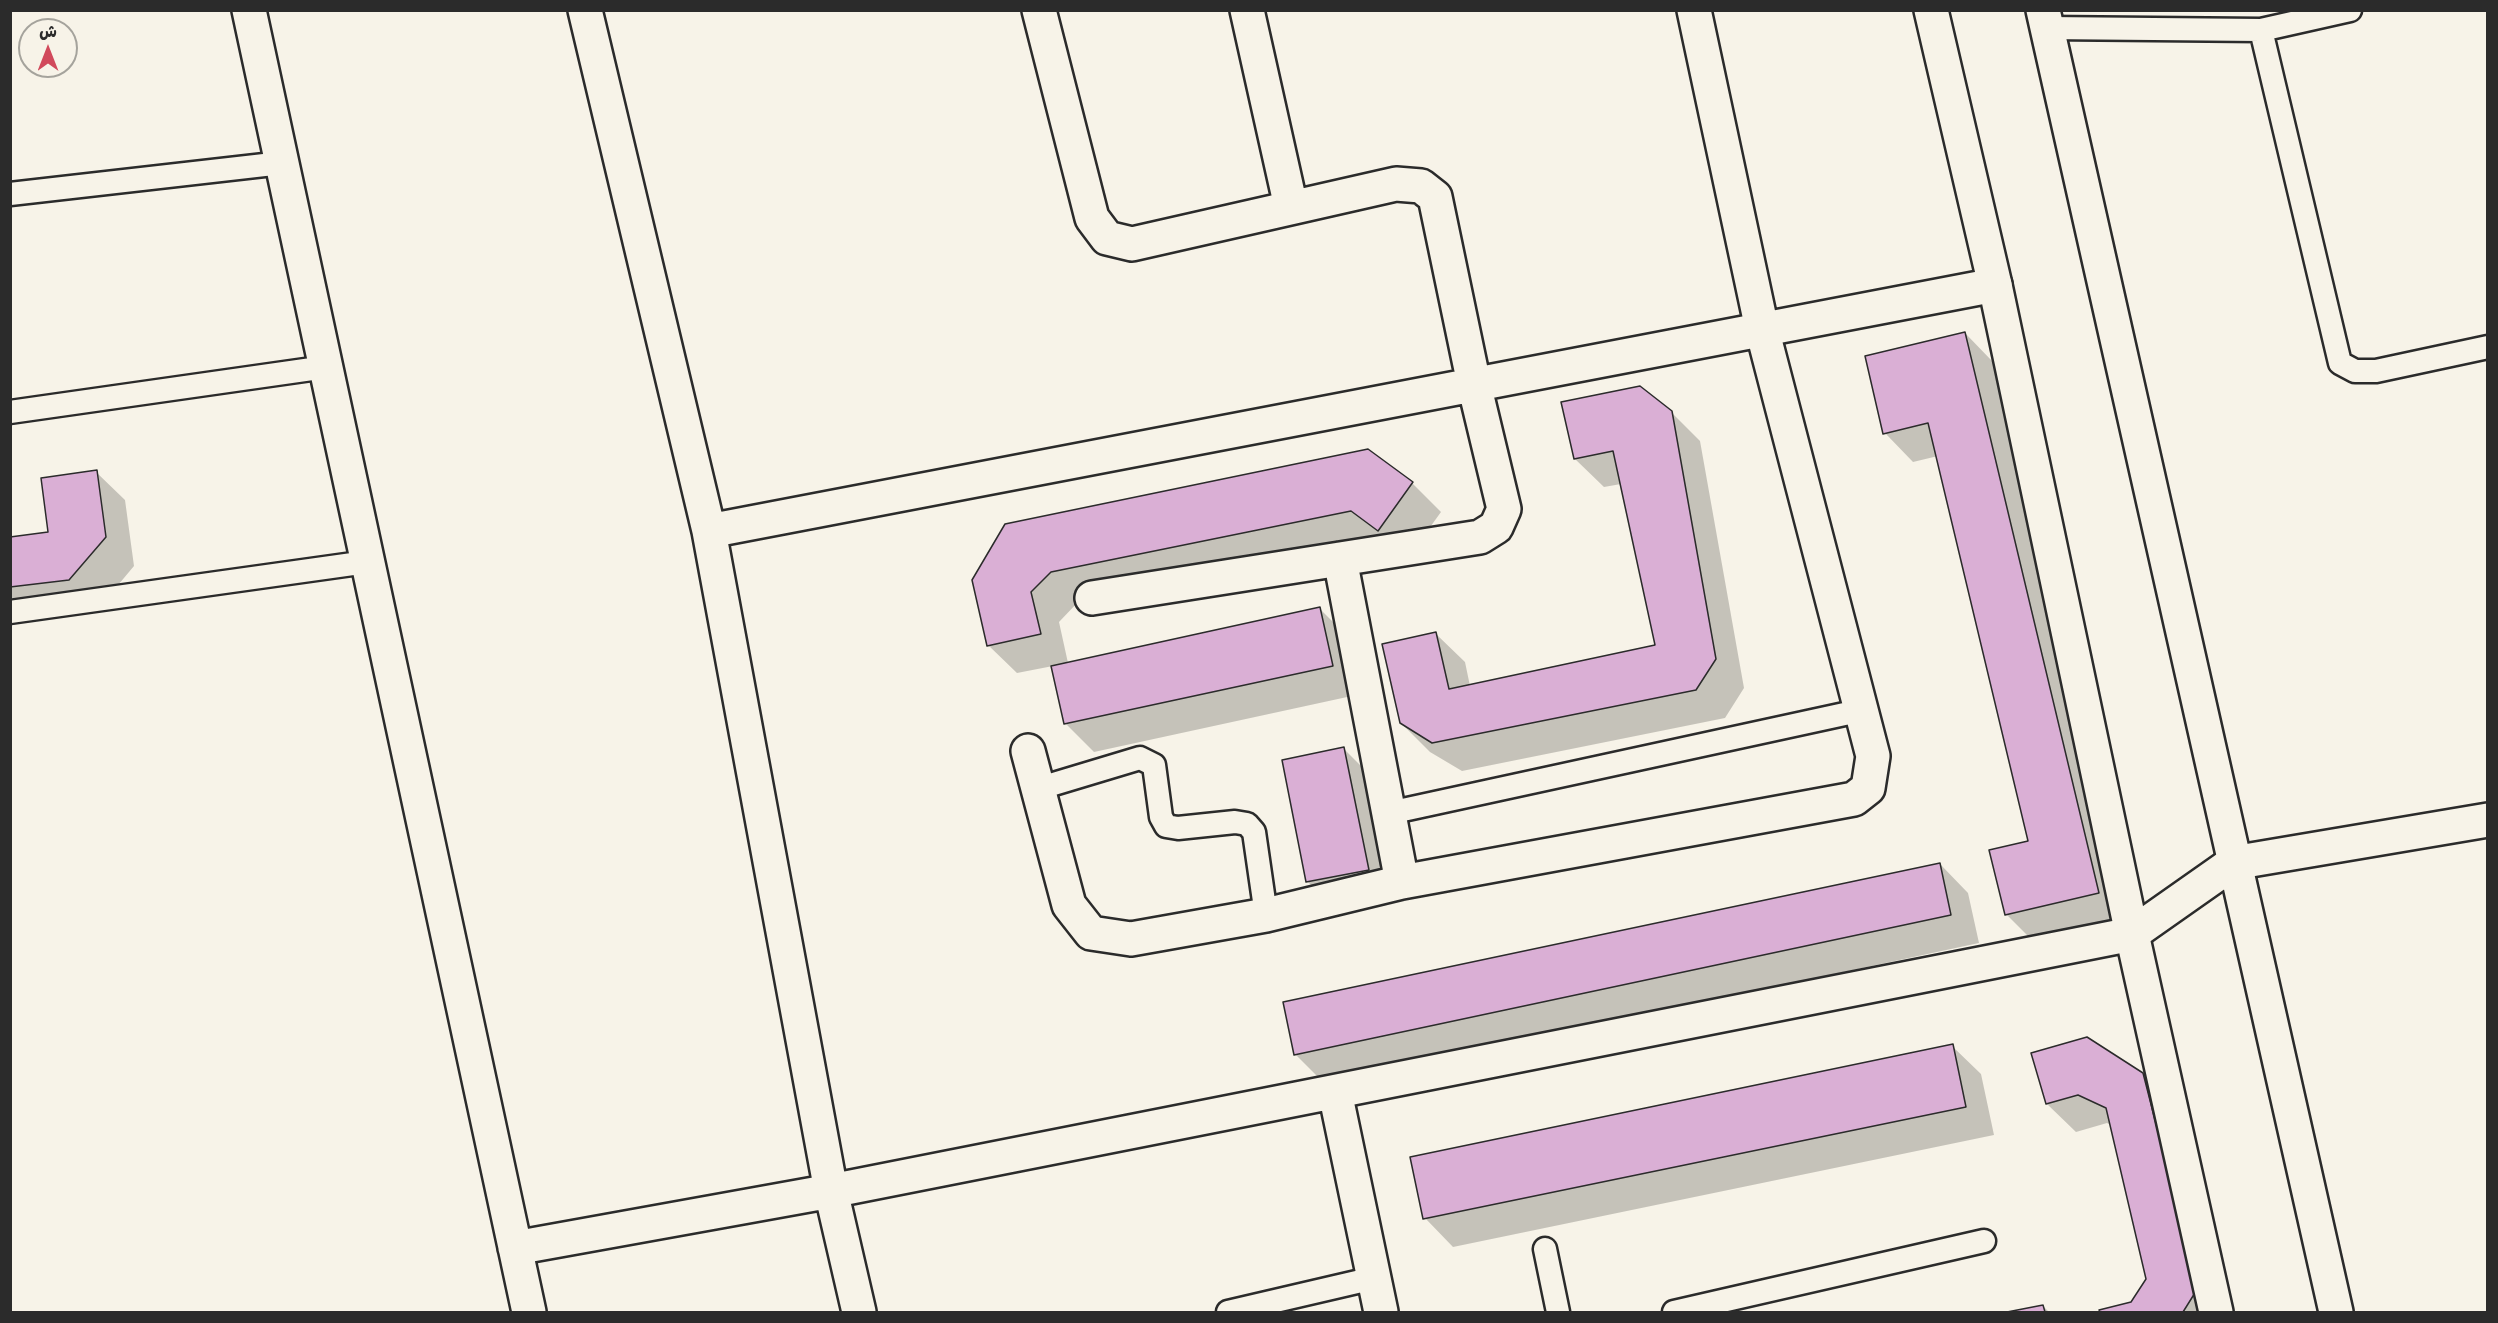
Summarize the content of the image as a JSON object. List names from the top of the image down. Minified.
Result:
{"north":"top"}
